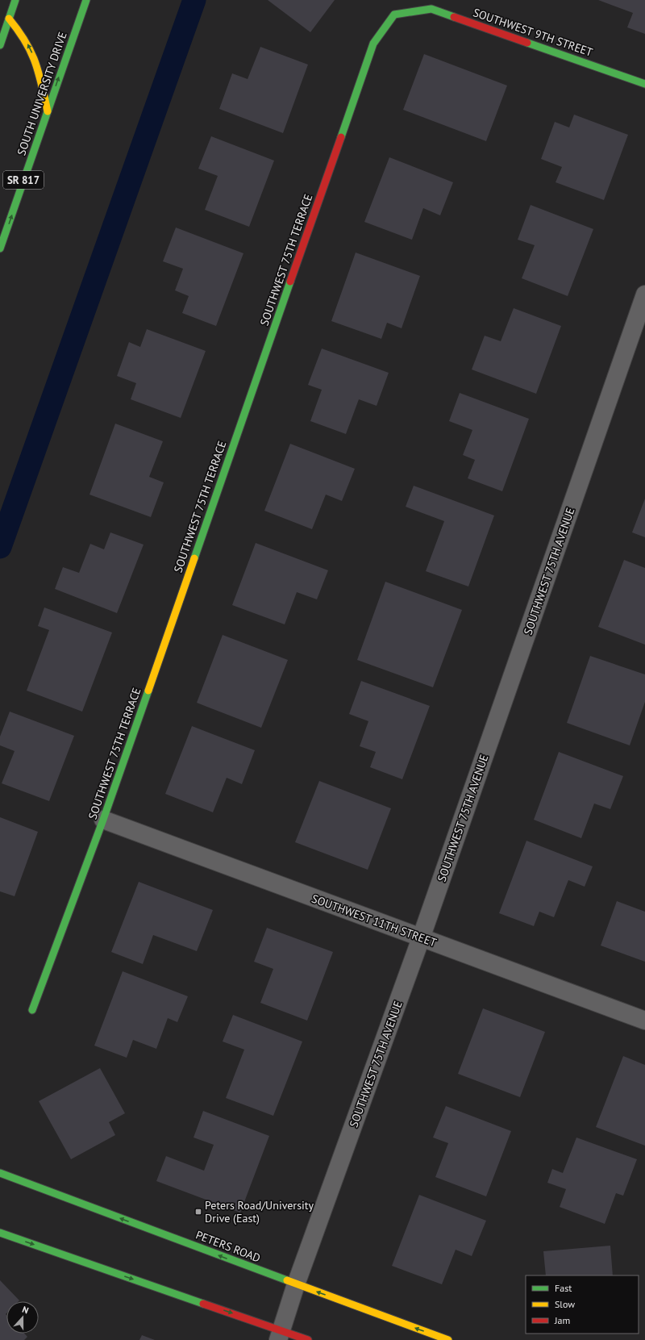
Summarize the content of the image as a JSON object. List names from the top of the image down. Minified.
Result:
{"streets":{"street":["SOUTHWEST 9TH STREET","SOUTH UNIVERSITY DRIVE","SR 817","SOUTHWEST 75TH TERRACE","SOUTHWEST 75TH AVENUE","SOUTHWEST 11TH STREET","PETERS ROAD"]},"crossings":[["SOUTHWEST 9TH STREET","SOUTHWEST 75TH TERRACE"],["SOUTHWEST 75TH TERRACE","SOUTHWEST 11TH STREET"],["SOUTHWEST 75TH AVENUE","SOUTHWEST 11TH STREET"],["SOUTHWEST 75TH AVENUE","PETERS ROAD"]],"one_way":["SOUTH UNIVERSITY DRIVE"],"places":{"transit":["Peters Road/University Drive (East)"]},"legend":["Fast","Slow","Jam"],"north":"top"}
